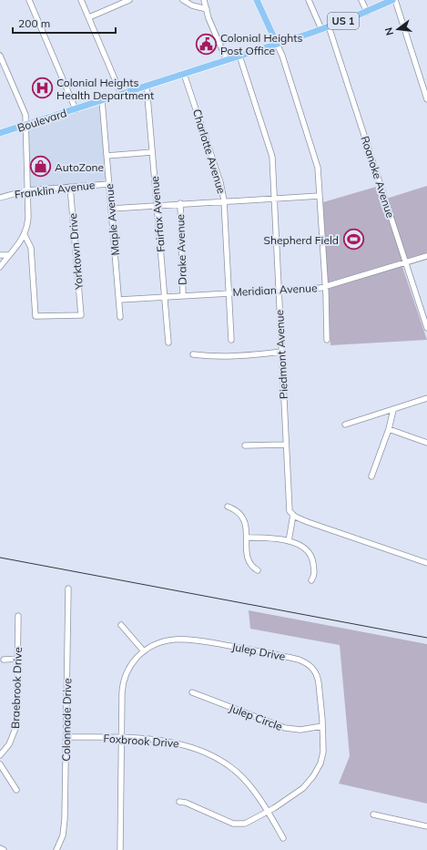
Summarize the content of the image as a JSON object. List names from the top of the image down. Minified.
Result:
{"streets":{"main road":["US 1","Boulevard"],"street":["Charlotte Avenue","Roanoke Avenue","Franklin Avenue","Fairfax Avenue","Maple Avenue","Drake Avenue","Yorktown Drive","Meridian Avenue","Piedmont Avenue","Julep Drive","Braebrook Drive","Julep Circle","Colonnade Drive","Foxbrook Drive"]},"crossings":[["Boulevard","Charlotte Avenue"],["Boulevard","Roanoke Avenue"],["Boulevard","Fairfax Avenue"],["Boulevard","Maple Avenue"],["Boulevard","Piedmont Avenue"],["Charlotte Avenue","Meridian Avenue"],["Roanoke Avenue","Meridian Avenue"],["Franklin Avenue","Maple Avenue"],["Franklin Avenue","Yorktown Drive"],["Fairfax Avenue","Meridian Avenue"],["Maple Avenue","Meridian Avenue"],["Drake Avenue","Meridian Avenue"],["Meridian Avenue","Piedmont Avenue"],["Julep Drive","Julep Circle"],["Julep Drive","Foxbrook Drive"],["Colonnade Drive","Foxbrook Drive"]],"places":{"public building":["Colonial Heights Post Office"],"hospital":["Colonial Heights Health Department"],"shop":["AutoZone"],"sports":["Shepherd Field"]},"scale_bar":"200 m","north":"left"}
